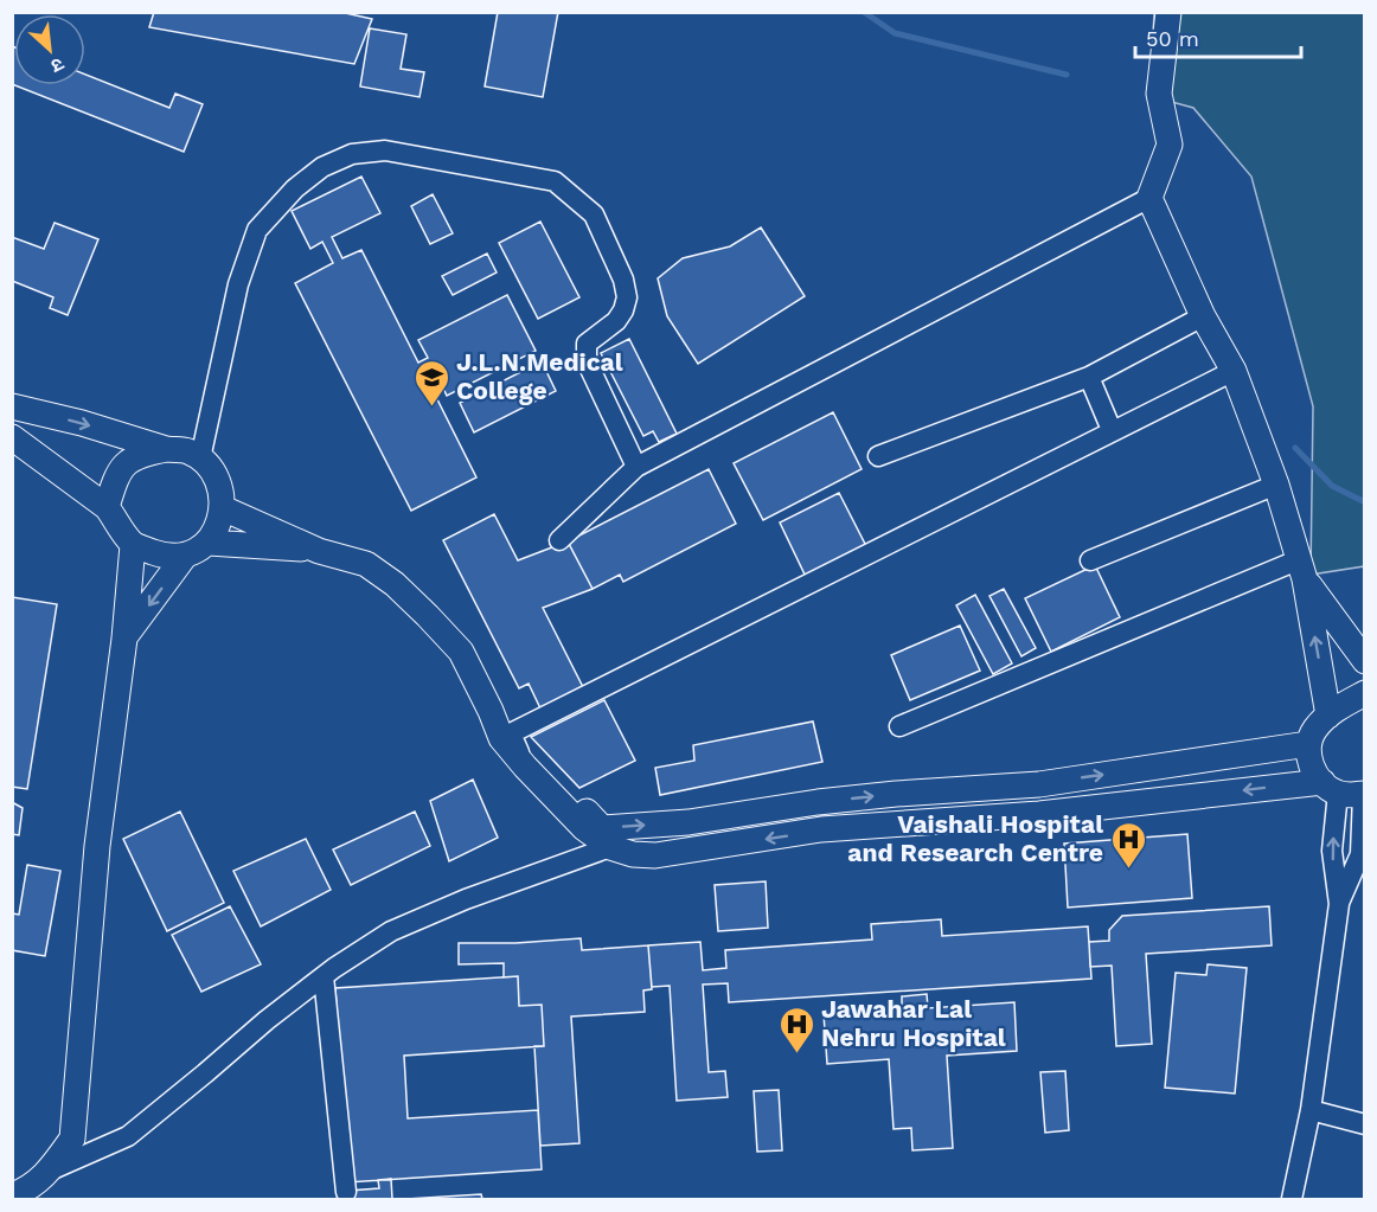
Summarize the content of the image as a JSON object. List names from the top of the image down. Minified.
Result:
{"places":{"school or university":["J.L.N.Medical College"],"hospital":["Vaishali Hospital and Research Centre","Jawahar Lal Nehru Hospital"]},"scale_bar":"50 m","north":"bottom right"}
